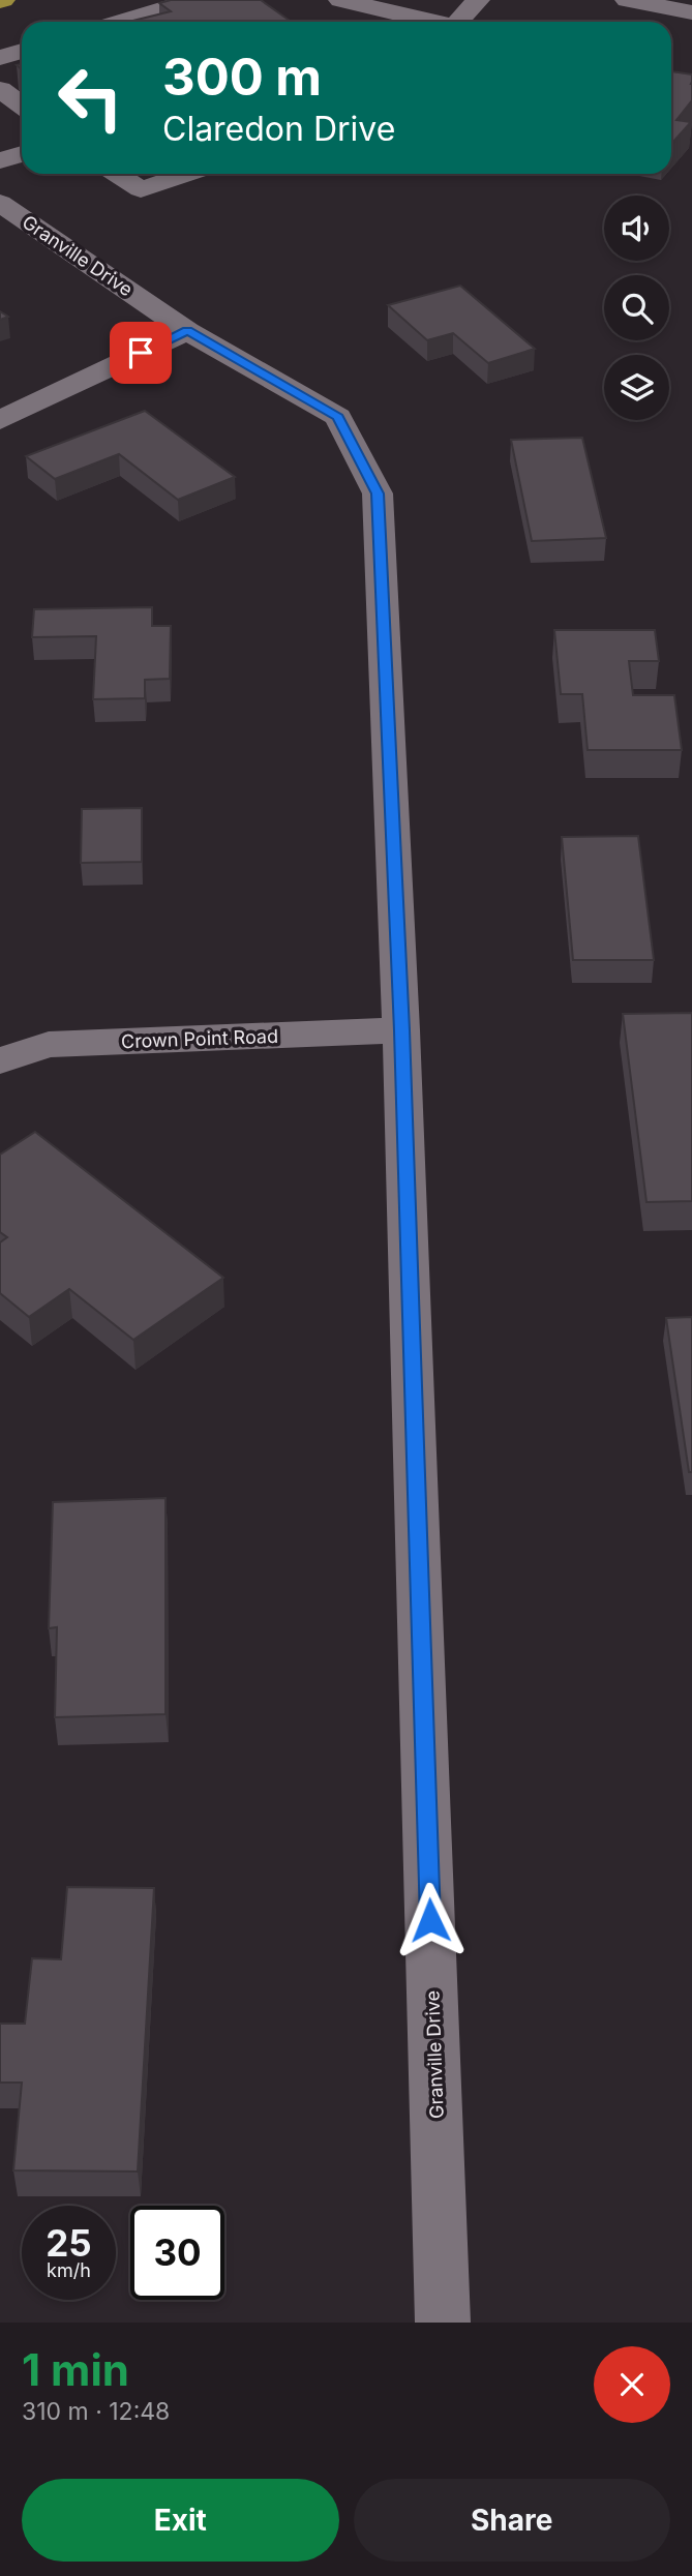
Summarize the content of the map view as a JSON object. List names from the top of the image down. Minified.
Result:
{"streets":{"street":["Granville Drive","Crown Point Road"]},"crossings":[["Granville Drive","Crown Point Road"]],"page":{"turn":["300 m","Claredon Drive"],"speed":"25 km/h","limit":"30","heading":["1 min","310 m · 12:48"],"buttons":["Exit","Share"]}}
